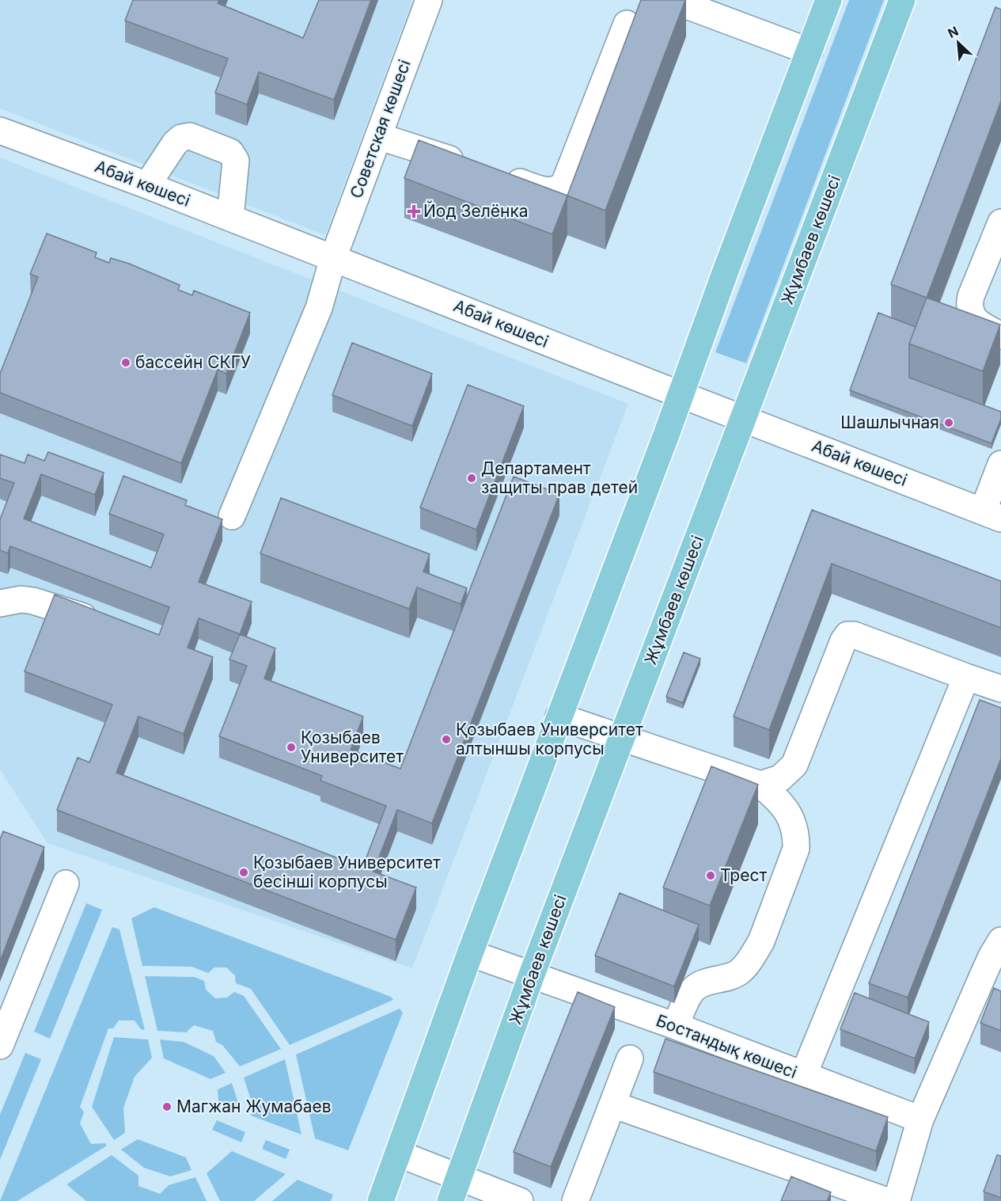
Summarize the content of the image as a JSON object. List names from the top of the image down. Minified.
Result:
{"streets":{"main road":["Жұмбаев көшесі"],"street":["Советская көшесі","Абай көшесі","Бостандық көшесі"]},"crossings":[["Советская көшесі","Абай көшесі"],["Абай көшесі","Жұмбаев көшесі"],["Жұмбаев көшесі","Бостандық көшесі"]],"places":{"health":["Йод Зелёнка"],"other":["бассейн СКГУ","Шашлычная","Департамент защиты прав детей","Қозыбаев Университет алтыншы корпусы","Қозыбаев Университет","Қозыбаев Университет бесінші корпусы","Трест","Магжан Жумабаев"]},"north":"top left"}
